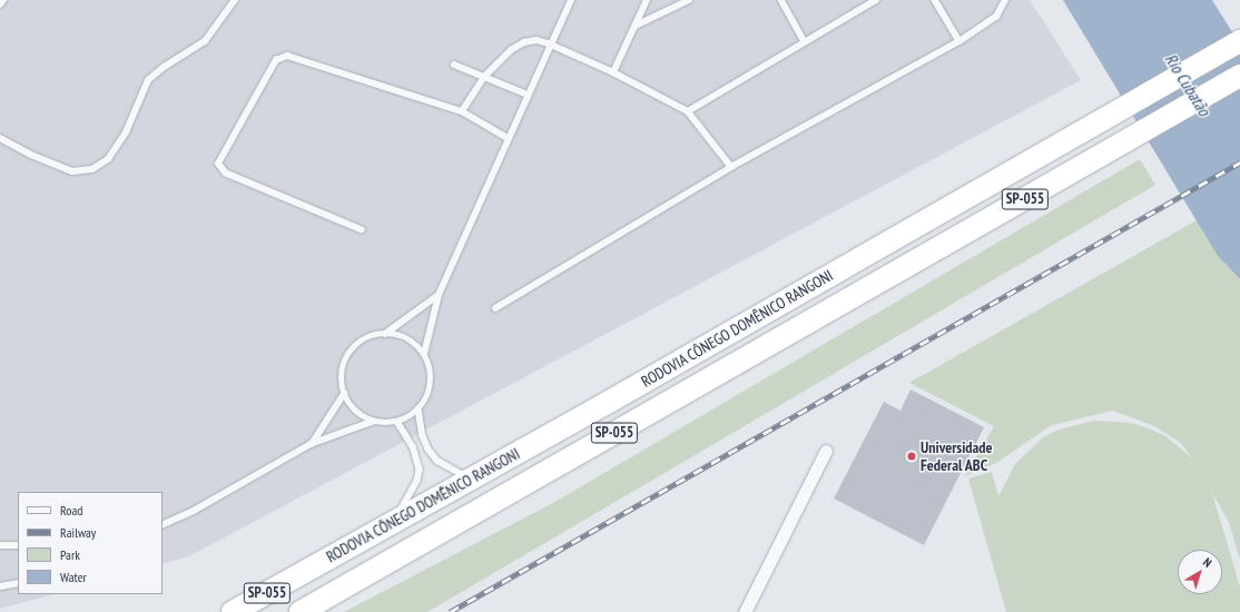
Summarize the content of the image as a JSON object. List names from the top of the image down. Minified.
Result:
{"streets":{"highway":["SP-055","RODOVIA CÔNEGO DOMÊNICO RANGONI"]},"water":["Rio Cubatão"],"places":["Universidade Federal ABC"],"legend":["Road","Railway","Park","Water"],"north":"top right"}
